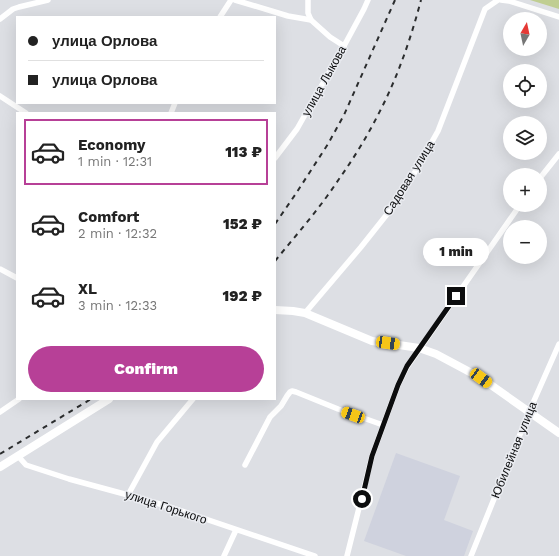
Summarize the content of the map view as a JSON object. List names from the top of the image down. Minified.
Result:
{"streets":{"street":["улица Лыкова","Садовая улица","Юбилейная улица","улица Горького"]},"north":"top","page":{"map_buttons":["+","−"],"banner":["улица Орлова","улица Орлова"],"list":[{"name":"Economy","note":"1 min · 12:31","value":"113 ₽"},{"name":"Comfort","note":"2 min · 12:32","value":"152 ₽"},{"name":"XL","note":"3 min · 12:33","value":"192 ₽"}],"bubble":"1 min","buttons":"Confirm"}}
